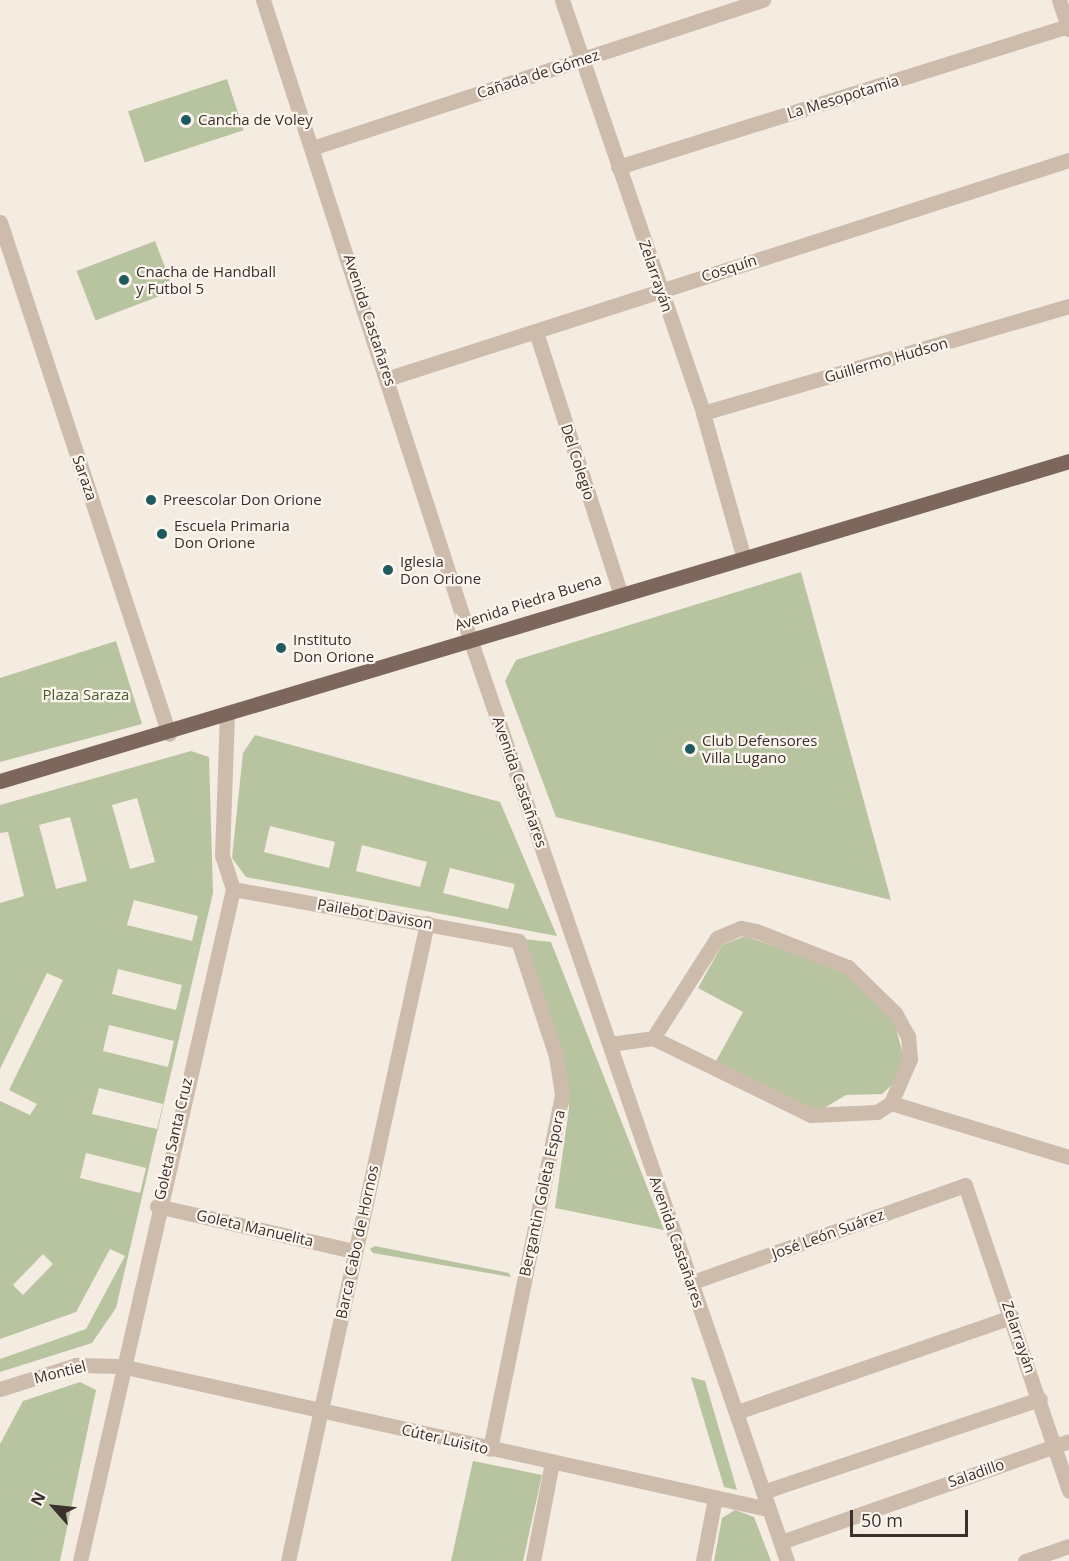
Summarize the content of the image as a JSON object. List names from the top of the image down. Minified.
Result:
{"streets":{"main road":["Avenida Piedra Buena"],"street":["Cañada de Gómez","La Mesopotamia","Cosquín","Zelarrayán","Avenida Castañares","Guillermo Hudson","Del Colegio","Saraza","Pailebot Davison","Goleta Santa Cruz","Bergantin Goleta Espora","Goleta Manuelita","José León Suárez","Barca Cabo de Hornos","Montiel","Cúter Luisito","Saladillo"]},"crossings":[["Cañada de Gómez","Zelarrayán"],["Cañada de Gómez","Avenida Castañares"],["La Mesopotamia","Zelarrayán"],["Cosquín","Zelarrayán"],["Cosquín","Avenida Castañares"],["Cosquín","Del Colegio"],["Zelarrayán","Guillermo Hudson"],["Zelarrayán","Avenida Piedra Buena"],["Zelarrayán","José León Suárez"],["Zelarrayán","Saladillo"],["Avenida Castañares","Avenida Piedra Buena"],["Avenida Castañares","José León Suárez"],["Avenida Castañares","Cúter Luisito"],["Avenida Castañares","Saladillo"],["Del Colegio","Avenida Piedra Buena"],["Saraza","Avenida Piedra Buena"],["Pailebot Davison","Goleta Santa Cruz"],["Pailebot Davison","Bergantin Goleta Espora"],["Pailebot Davison","Barca Cabo de Hornos"],["Goleta Santa Cruz","Goleta Manuelita"],["Goleta Santa Cruz","Montiel"],["Goleta Santa Cruz","Cúter Luisito"],["Bergantin Goleta Espora","Cúter Luisito"],["Goleta Manuelita","Barca Cabo de Hornos"],["Barca Cabo de Hornos","Cúter Luisito"],["Montiel","Cúter Luisito"]],"parks":["Plaza Saraza"],"places":["Cancha de Voley","Cnacha de Handball y Futbol 5","Preescolar Don Orione","Escuela Primaria Don Orione","Iglesia Don Orione","Instituto Don Orione","Club Defensores Villa Lugano"],"scale_bar":"50 m","north":"top left"}
